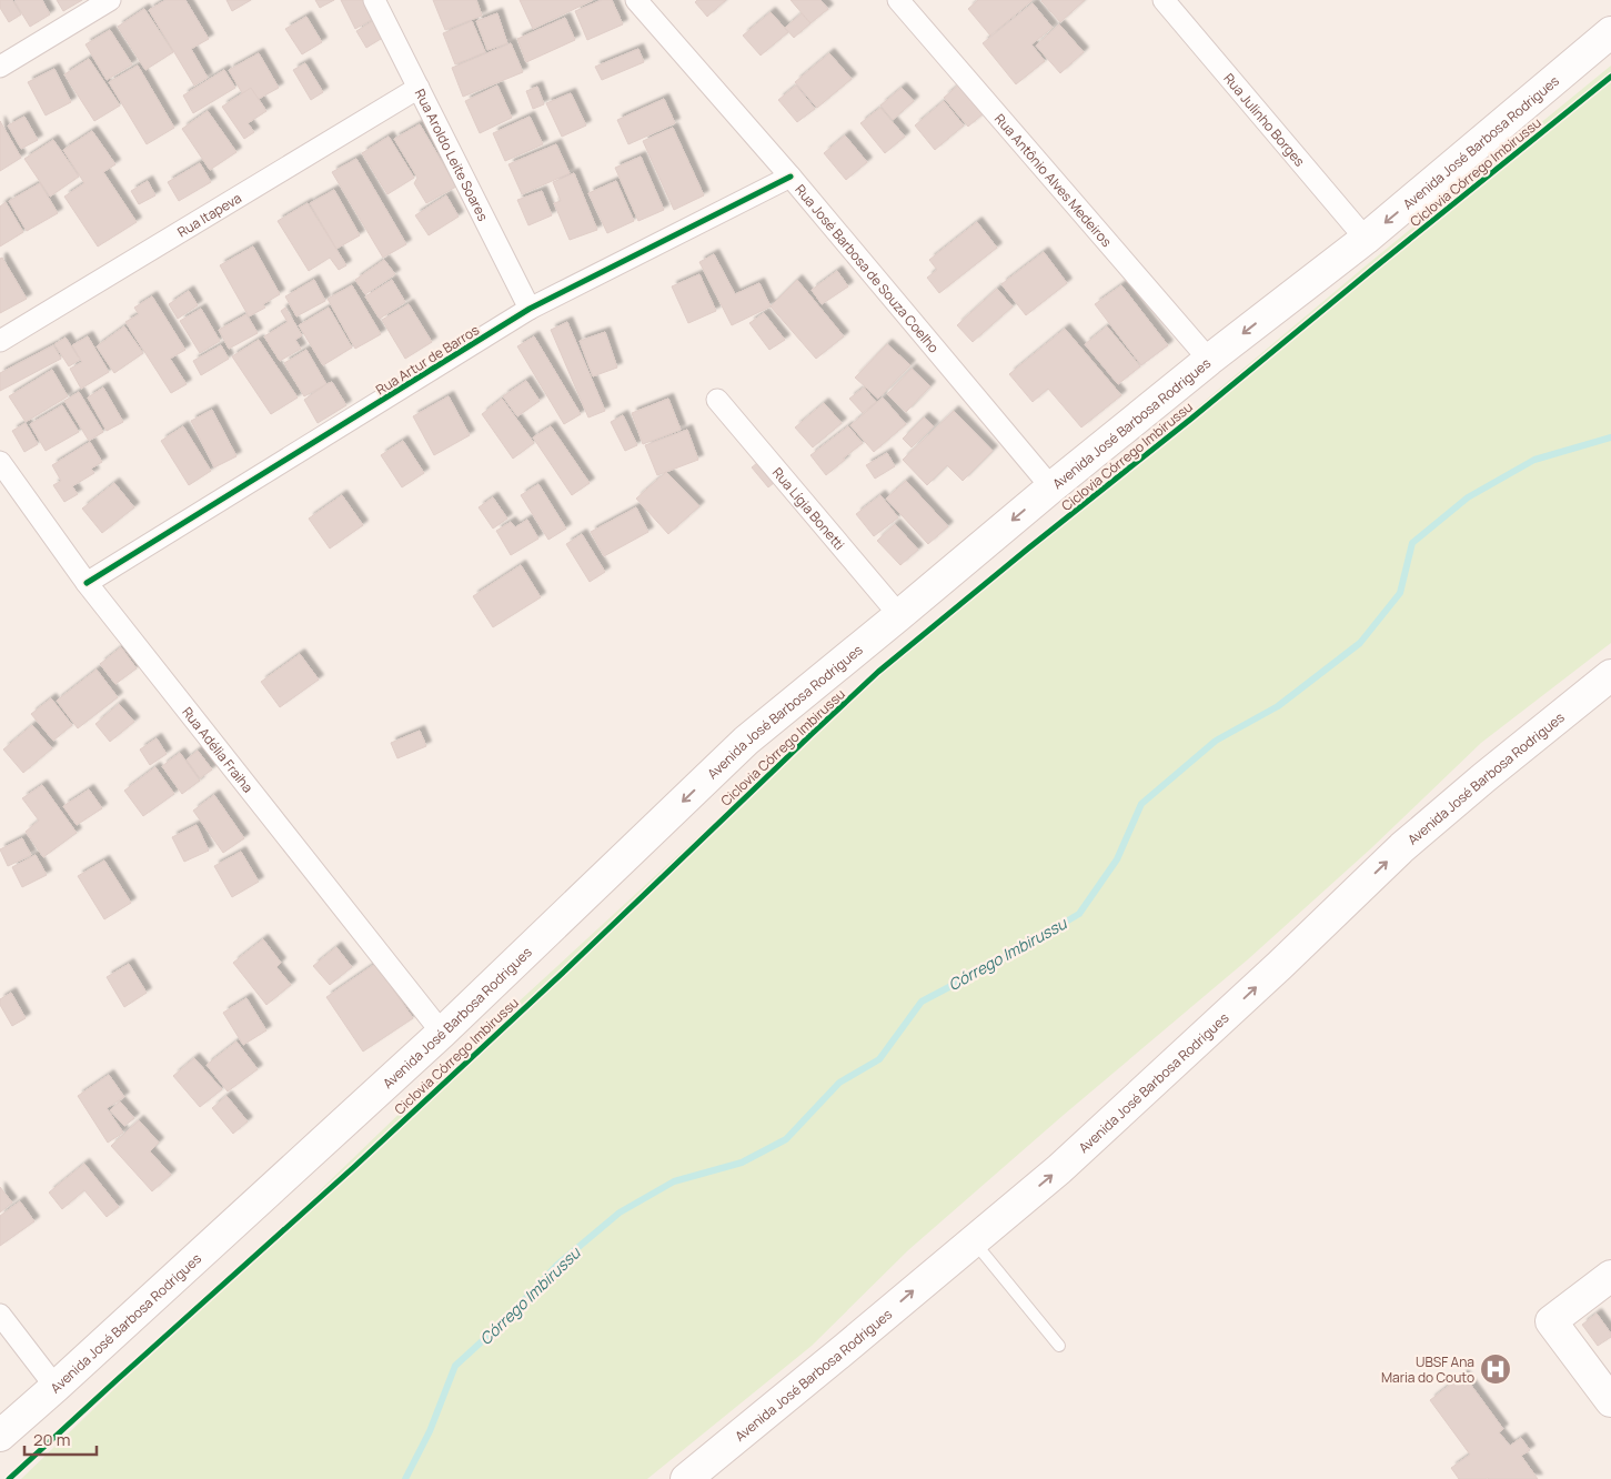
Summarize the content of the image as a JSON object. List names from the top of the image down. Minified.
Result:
{"streets":{"main road":["Avenida José Barbosa Rodrigues"],"street":["Rua Julinho Borges","Rua Aroldo Leite Soares","Rua Antônio Alves Medeiros","Rua Itapeva","Rua José Barbosa de Souza Coelho","Rua Artur de Barros","Rua Lígia Bonetti","Rua Adélia Fraiha"],"cycle path":["Ciclovia Córrego Imbirussu"]},"crossings":[["Rua Julinho Borges","Avenida José Barbosa Rodrigues"],["Avenida José Barbosa Rodrigues","Rua Antônio Alves Medeiros"],["Avenida José Barbosa Rodrigues","Rua José Barbosa de Souza Coelho"],["Avenida José Barbosa Rodrigues","Rua Lígia Bonetti"],["Avenida José Barbosa Rodrigues","Rua Adélia Fraiha"],["Rua Aroldo Leite Soares","Rua Itapeva"],["Rua Aroldo Leite Soares","Rua Artur de Barros"],["Rua José Barbosa de Souza Coelho","Rua Artur de Barros"],["Rua Artur de Barros","Rua Adélia Fraiha"]],"water":["Córrego Imbirussu"],"places":{"hospital":["UBSF Ana Maria do Couto"]},"scale_bar":"20 m"}
